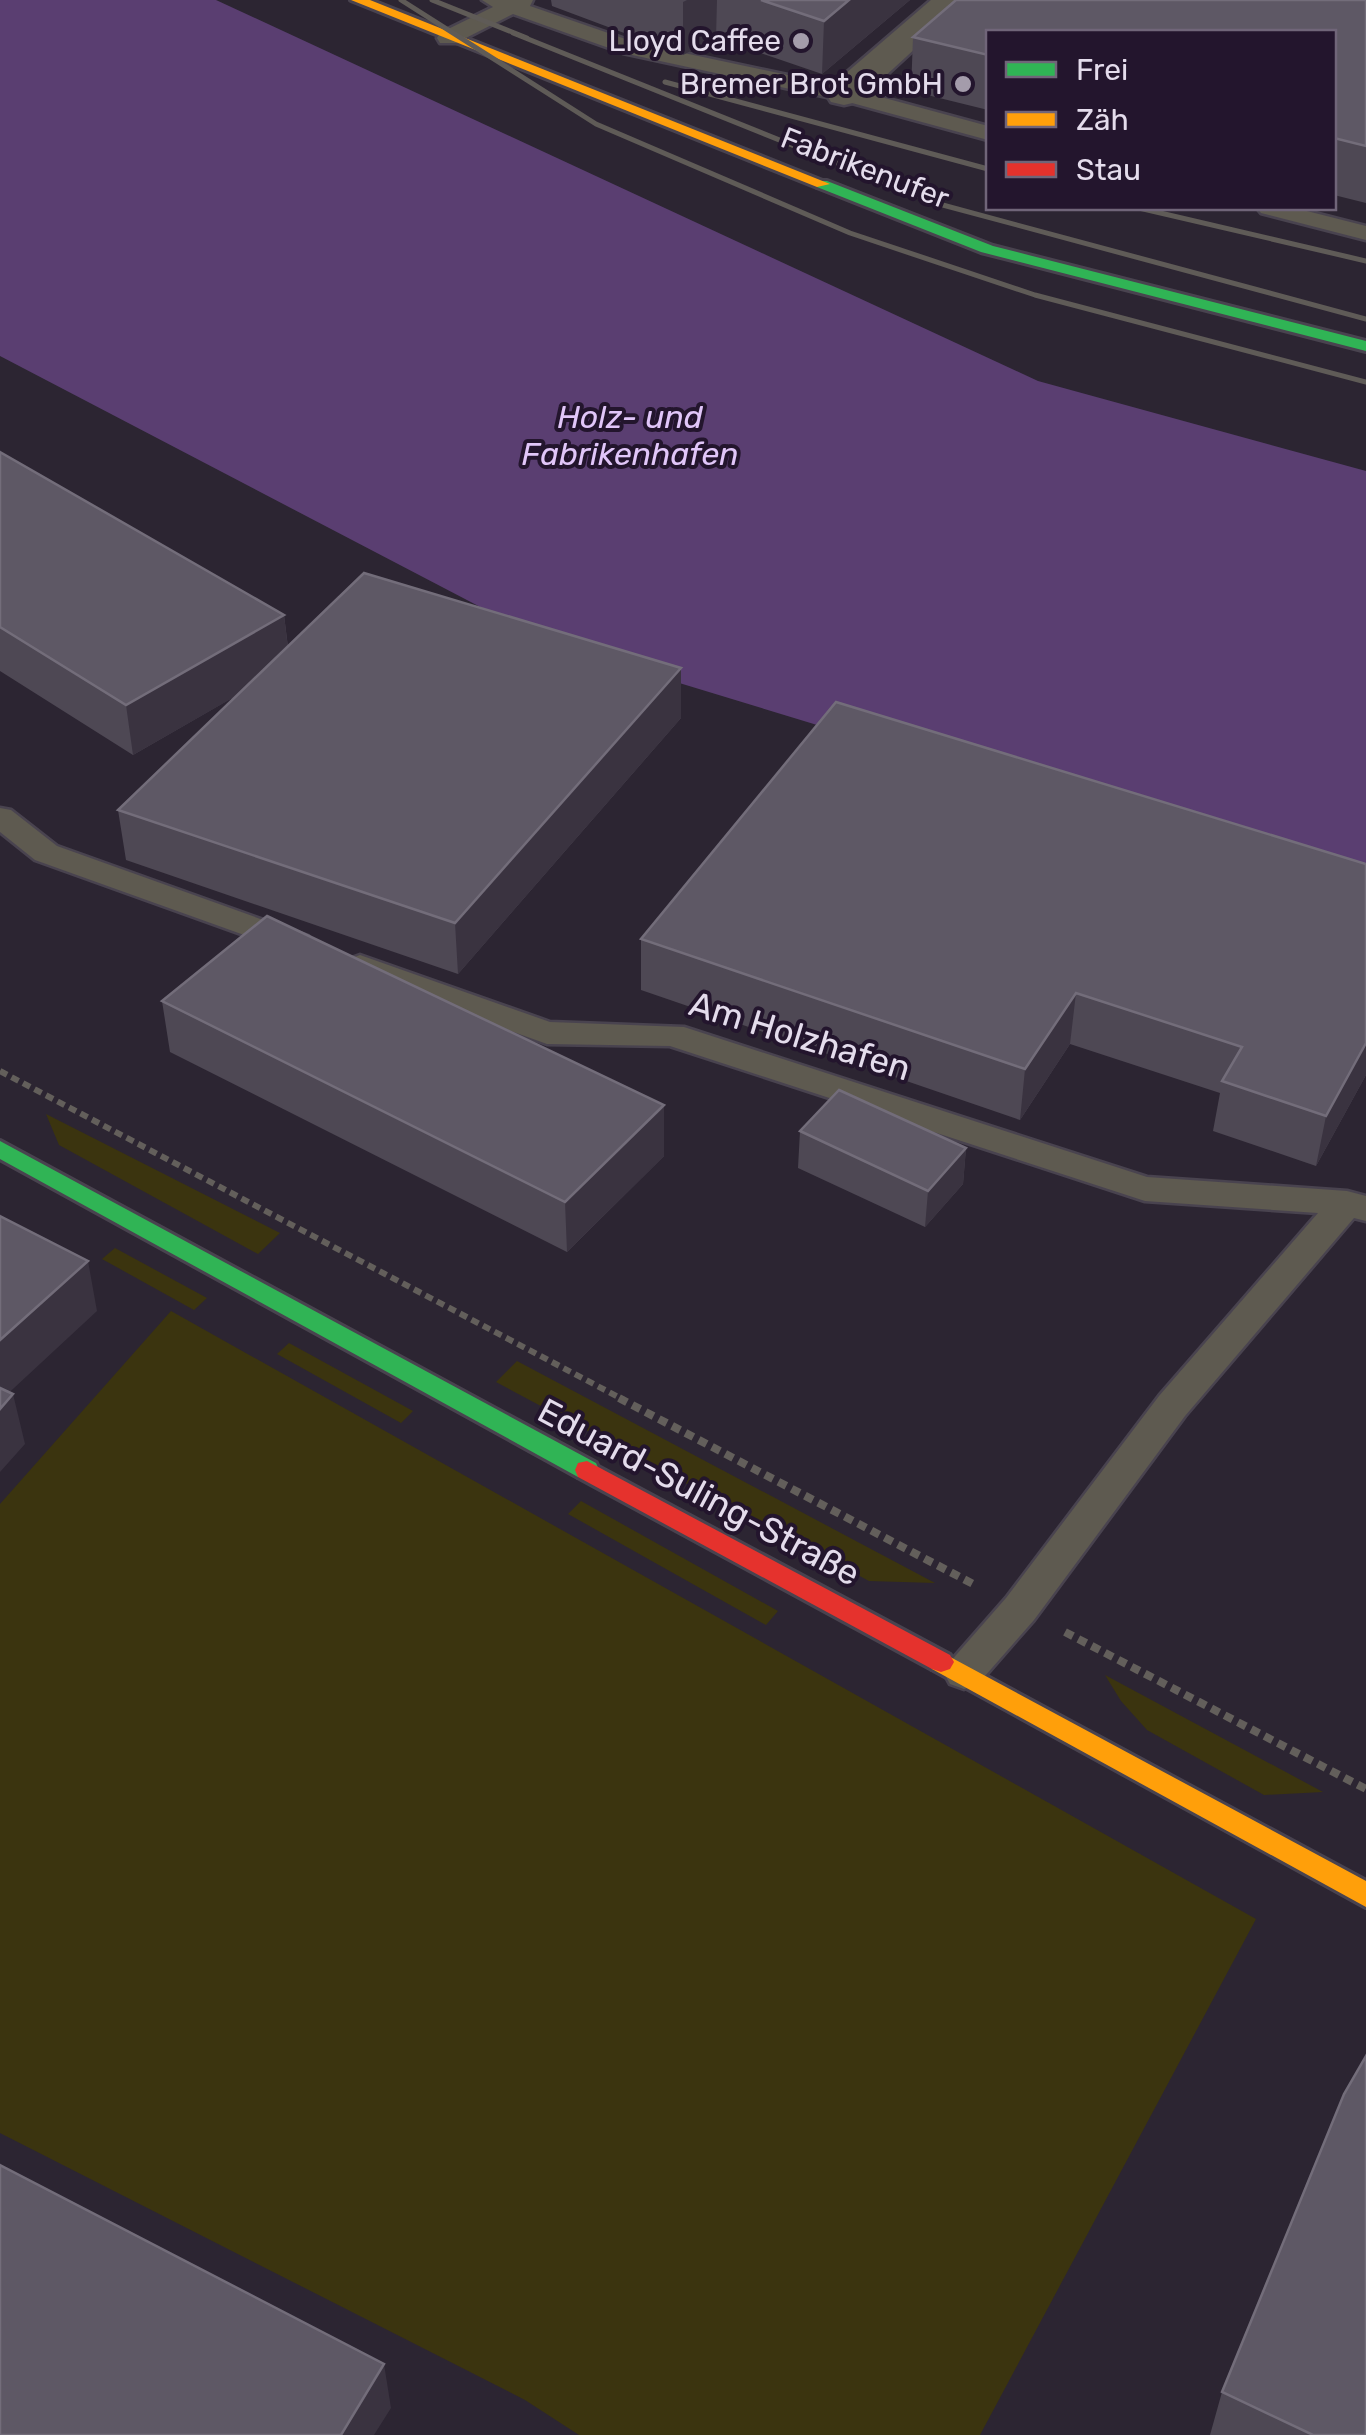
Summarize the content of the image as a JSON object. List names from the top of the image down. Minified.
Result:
{"streets":{"street":["Fabrikenufer","Eduard-Suling-Straße"],"lane":["Am Holzhafen"]},"water":["Holz- und Fabrikenhafen"],"places":["Lloyd Caffee","Bremer Brot GmbH"],"legend":["Frei","Zäh","Stau"]}
